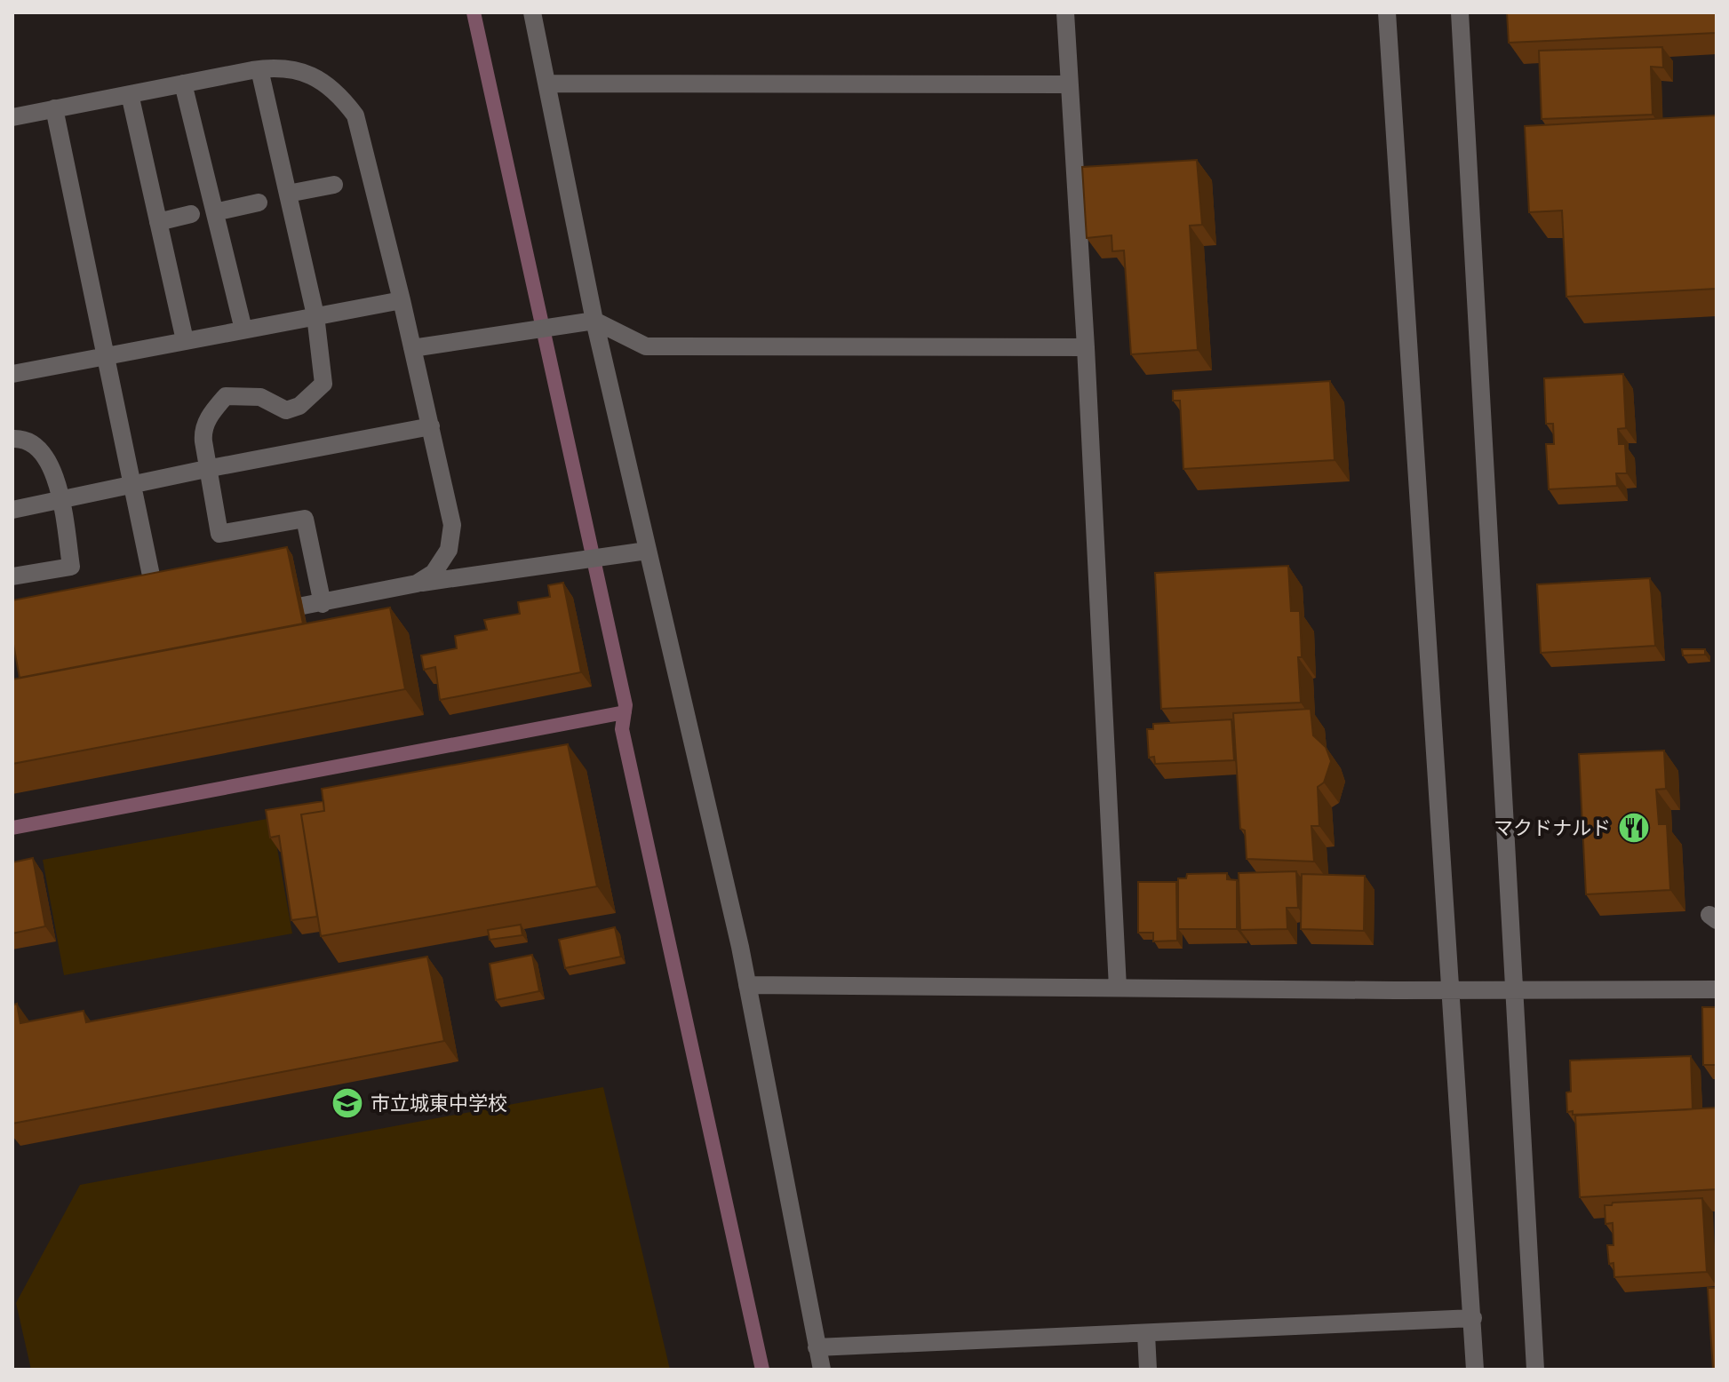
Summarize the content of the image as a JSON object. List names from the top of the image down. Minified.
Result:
{"places":{"restaurant":["マクドナルド"],"school or university":["市立城東中学校"]}}
